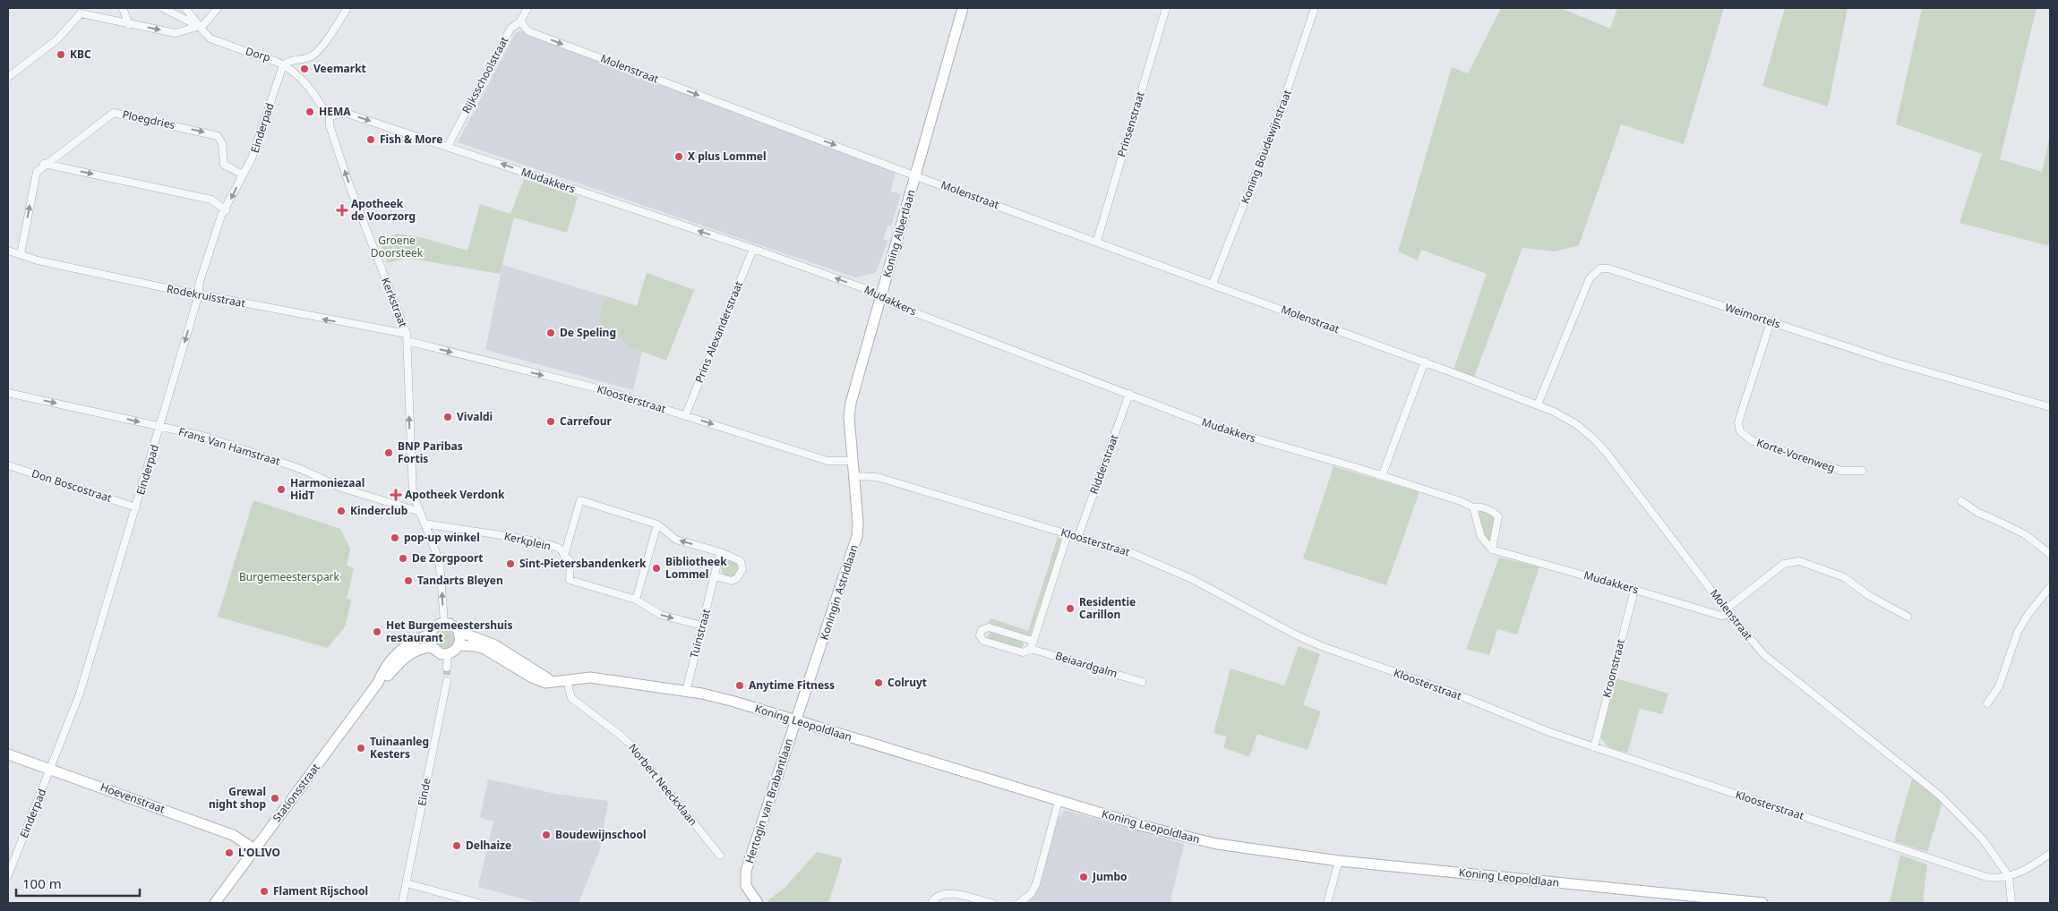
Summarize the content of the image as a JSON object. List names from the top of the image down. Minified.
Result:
{"streets":{"main road":["Koning Albertlaan","Koningin Astridlaan","Koning Leopoldlaan","Stationsstraat","Hoevenstraat","Hertogin van Brabantlaan"],"street":["Dorp","Molenstraat","Rijksschoolstraat","Ploegdries","Prinsenstraat","Einderpad","Koning Boudewijnstraat","Mudakkers","Rodekruisstraat","Kerkstraat","Weimortels","Prins Alexanderstraat","Kloosterstraat","Frans Van Hamstraat","Korte-Vorenweg","Ridderstraat","Don Boscostraat","Kerkplein","Tuinstraat","Beiaardgalm","Kroonstraat","Norbert Neeckxlaan","Einde"]},"crossings":[["Dorp","Einderpad"],["Dorp","Kerkstraat"],["Molenstraat","Rijksschoolstraat"],["Molenstraat","Prinsenstraat"],["Molenstraat","Koning Boudewijnstraat"],["Molenstraat","Mudakkers"],["Molenstraat","Koning Albertlaan"],["Molenstraat","Weimortels"],["Molenstraat","Kloosterstraat"],["Rijksschoolstraat","Mudakkers"],["Ploegdries","Einderpad"],["Ploegdries","Rodekruisstraat"],["Einderpad","Rodekruisstraat"],["Einderpad","Kerkstraat"],["Einderpad","Frans Van Hamstraat"],["Einderpad","Don Boscostraat"],["Einderpad","Hoevenstraat"],["Mudakkers","Koning Albertlaan"],["Mudakkers","Kerkstraat"],["Mudakkers","Prins Alexanderstraat"],["Mudakkers","Ridderstraat"],["Mudakkers","Kroonstraat"],["Koning Albertlaan","Kloosterstraat"],["Koning Albertlaan","Koningin Astridlaan"],["Rodekruisstraat","Kerkstraat"],["Rodekruisstraat","Kloosterstraat"],["Kerkstraat","Kloosterstraat"],["Kerkstraat","Frans Van Hamstraat"],["Weimortels","Korte-Vorenweg"],["Prins Alexanderstraat","Kloosterstraat"],["Kloosterstraat","Ridderstraat"],["Kloosterstraat","Koningin Astridlaan"],["Kloosterstraat","Kroonstraat"],["Koningin Astridlaan","Koning Leopoldlaan"],["Koningin Astridlaan","Hertogin van Brabantlaan"],["Tuinstraat","Koning Leopoldlaan"],["Koning Leopoldlaan","Norbert Neeckxlaan"],["Koning Leopoldlaan","Hertogin van Brabantlaan"],["Stationsstraat","Hoevenstraat"]],"one_way":["Rodekruisstraat","Kerkstraat","Frans Van Hamstraat"],"parks":["Groene Doorsteek","Burgemeesterspark"],"places":{"other":["KBC","Veemarkt","HEMA","Fish & More","X plus Lommel","De Speling","Vivaldi","Carrefour","BNP Paribas Fortis","Harmoniezaal HidT","Kinderclub","pop-up winkel","De Zorgpoort","Sint-Pietersbandenkerk","Bibliotheek Lommel","Tandarts Bleyen","Residentie Carillon","Het Burgemeestershuis restaurant","Colruyt","Anytime Fitness","Tuinaanleg Kesters","Grewal night shop","Boudewijnschool","Delhaize","L'OLIVO","Jumbo","Flament Rijschool"],"health":["Apotheek de Voorzorg","Apotheek Verdonk"]},"scale_bar":"100 m"}
